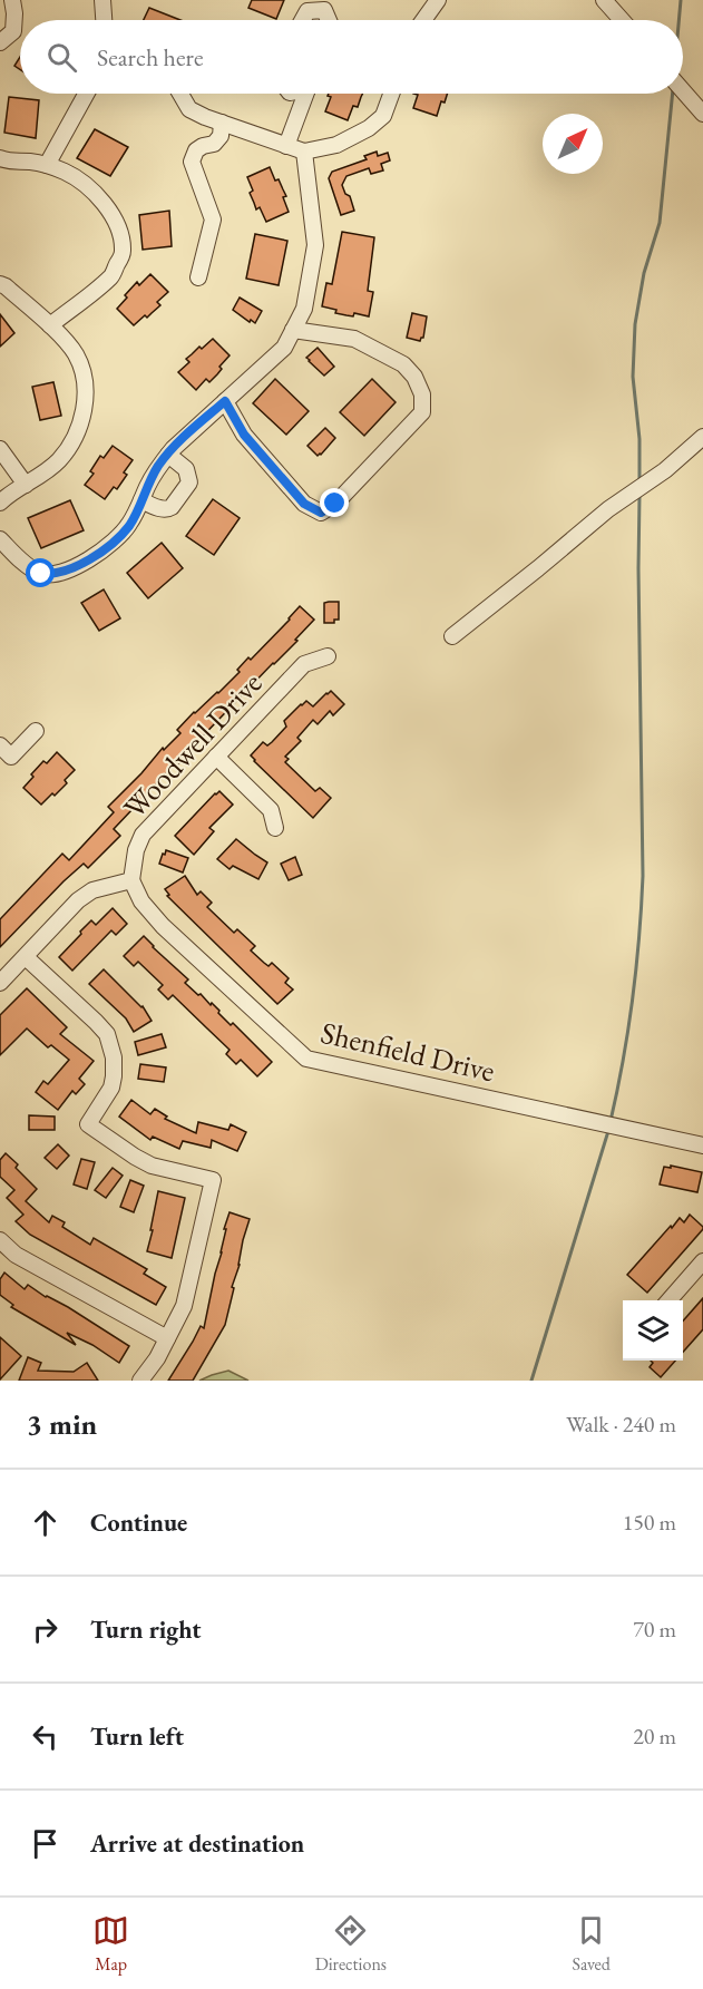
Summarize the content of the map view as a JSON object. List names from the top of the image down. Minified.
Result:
{"streets":{"street":["Woodwell Drive","Shenfield Drive"]},"crossings":[["Woodwell Drive","Shenfield Drive"]],"north":"top right","page":{"search":"Search here","heading":["3 min","Walk · 240 m"],"list":[["Continue","150 m"],["Turn right","70 m"],["Turn left","20 m"],"Arrive at destination"],"nav":["Map","Directions","Saved"]}}
